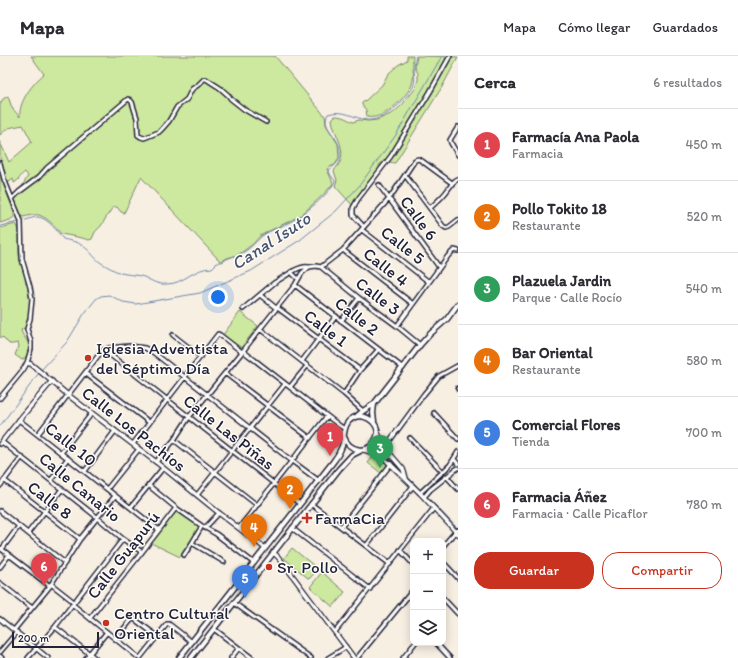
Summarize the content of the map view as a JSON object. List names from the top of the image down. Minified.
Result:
{"streets":{"street":["Calle 6","Calle 5","Calle 4","Calle 3","Calle 2","Calle 1","Calle Los Pachíos","Calle Las Piñas","Calle 10","Calle Canario","Calle 8","Calle Guapurú"]},"crossings":[["Calle 10","Calle Guapurú"],["Calle Canario","Calle Guapurú"]],"water":["Canal Isuto"],"places":{"other":["Iglesia Adventista del Séptimo Día","Sr. Pollo","Centro Cultural Oriental"],"health":["FarmaCia"]},"scale_bar":"200 m","page":{"header":"Mapa","nav":["Mapa","Cómo llegar","Guardados"],"heading":["Cerca","6 resultados"],"list":[{"mark":"1","name":"Farmacía Ana Paola","note":"Farmacia","value":"450 m"},{"mark":"2","name":"Pollo Tokito 18","note":"Restaurante","value":"520 m"},{"mark":"3","name":"Plazuela Jardin","note":"Parque · Calle Rocío","value":"540 m"},{"mark":"4","name":"Bar Oriental","note":"Restaurante","value":"580 m"},{"mark":"5","name":"Comercial Flores","note":"Tienda","value":"700 m"},{"mark":"6","name":"Farmacia Áñez","note":"Farmacia · Calle Picaflor","value":"780 m"}],"pins":["1","3","2","4","6","5"],"map_buttons":["+","−"],"buttons":["Guardar","Compartir"],"scale":"200 m"}}
